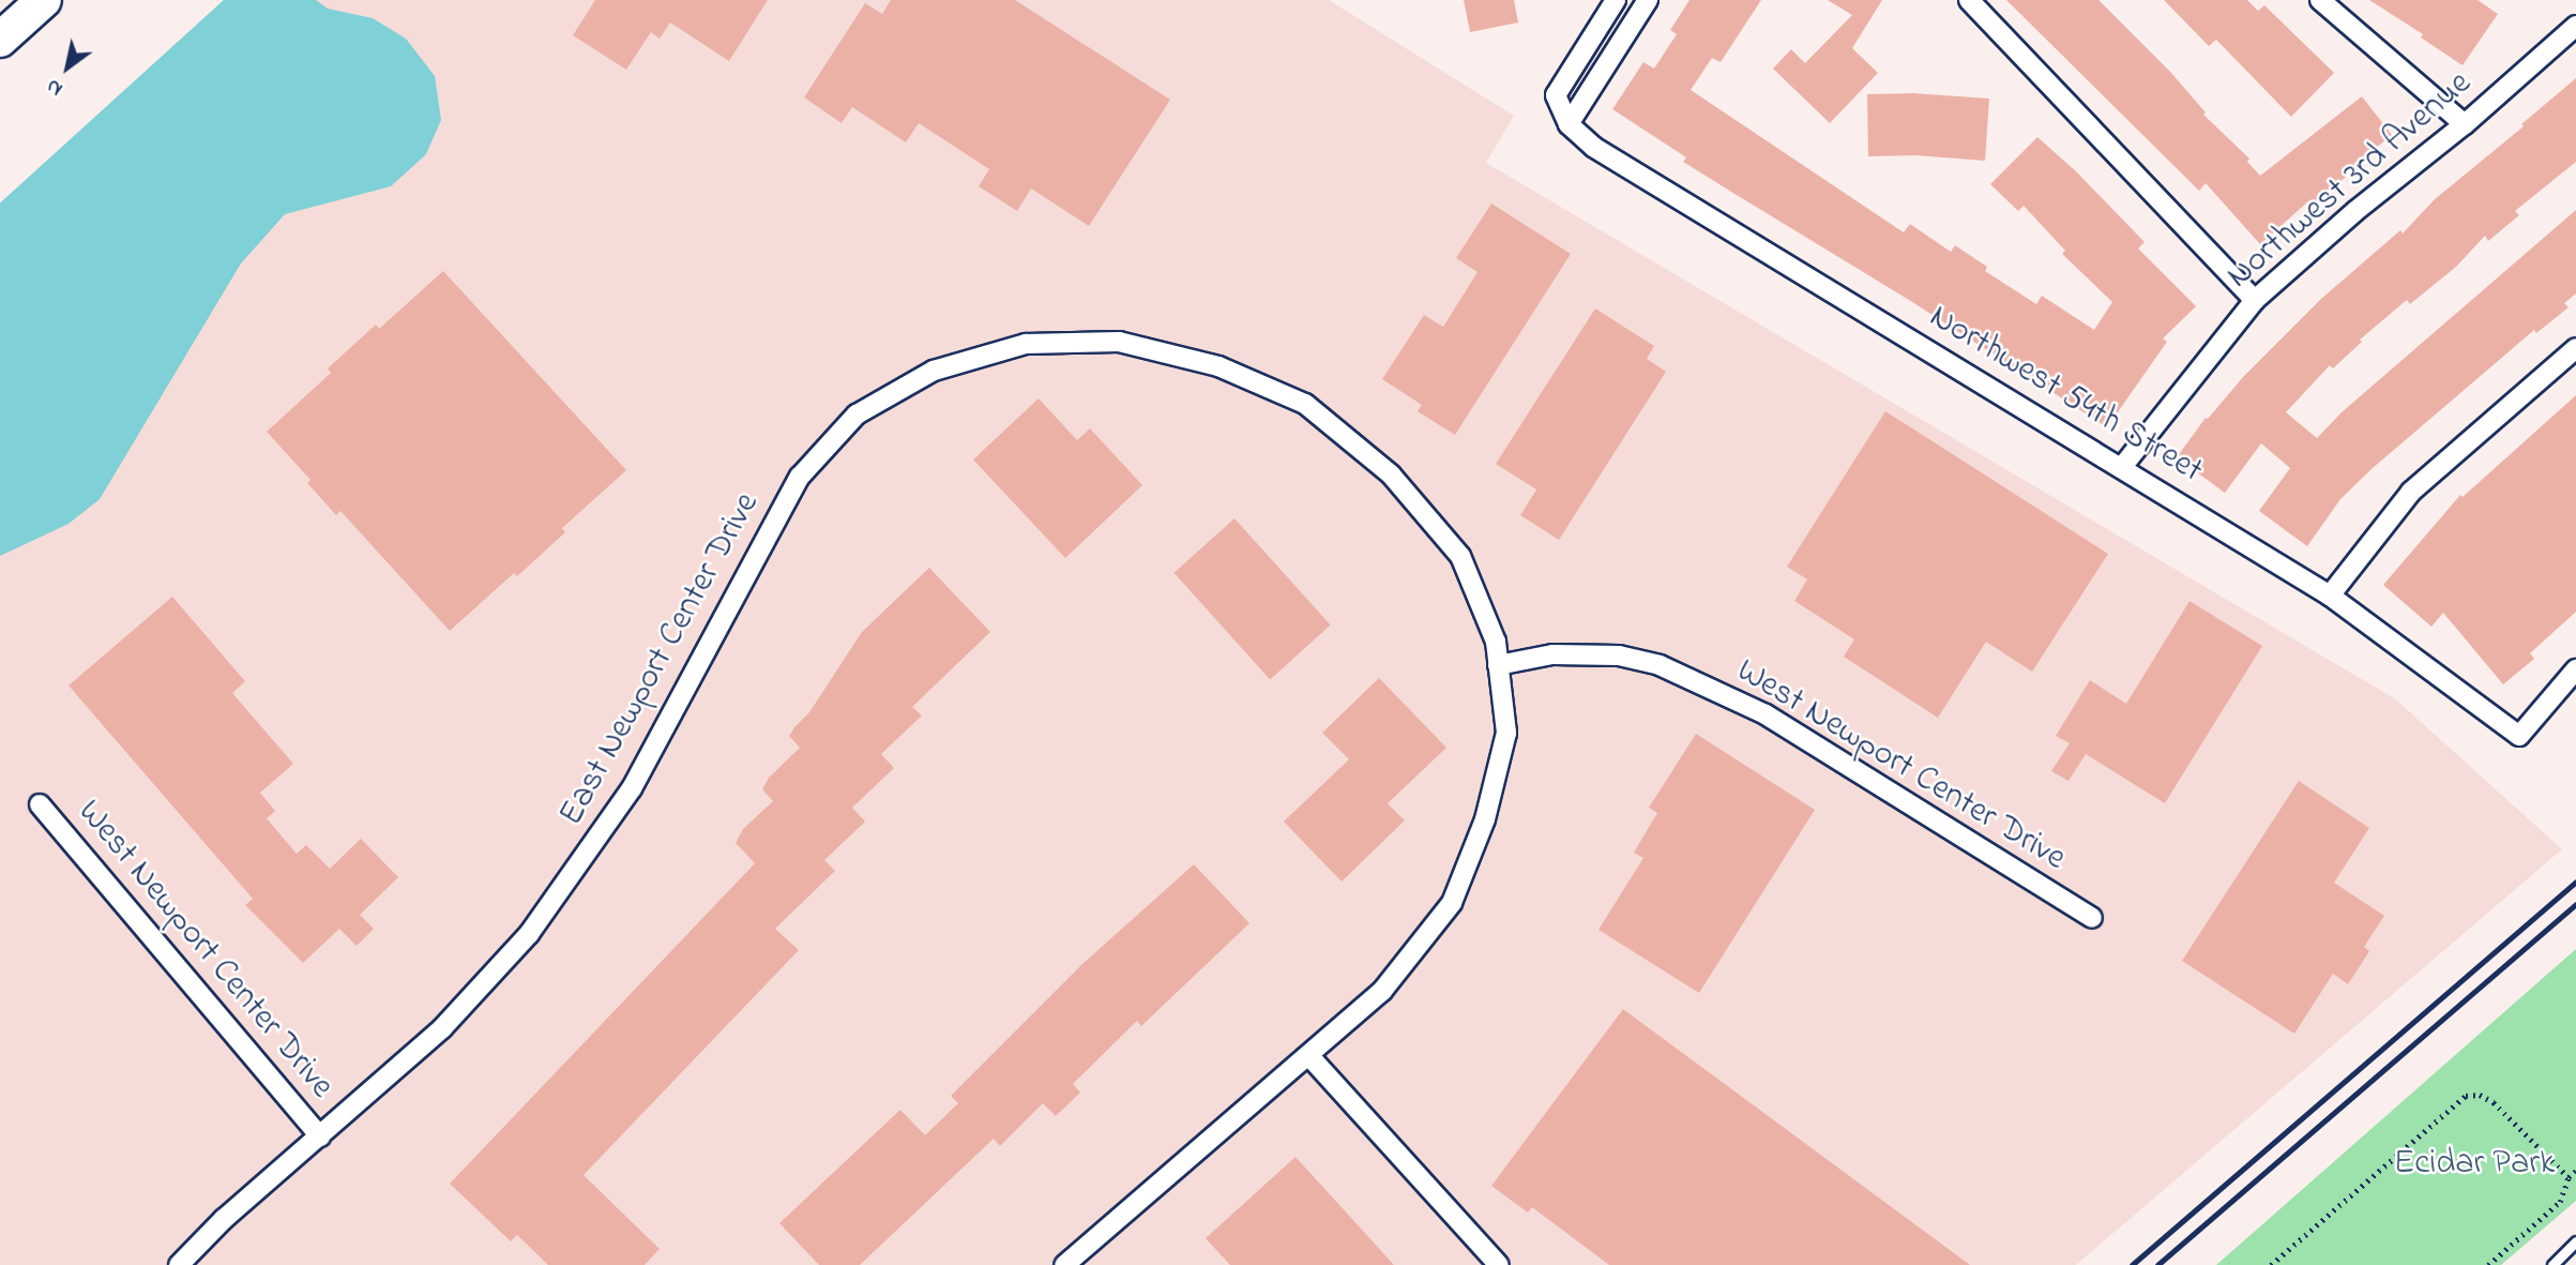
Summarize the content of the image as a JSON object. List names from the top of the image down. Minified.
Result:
{"streets":{"street":["Northwest 3rd Avenue","Northwest 54th Street","East Newport Center Drive","West Newport Center Drive"]},"crossings":[["Northwest 3rd Avenue","Northwest 54th Street"],["East Newport Center Drive","West Newport Center Drive"]],"parks":["Ecidar Park"],"north":"bottom left"}
